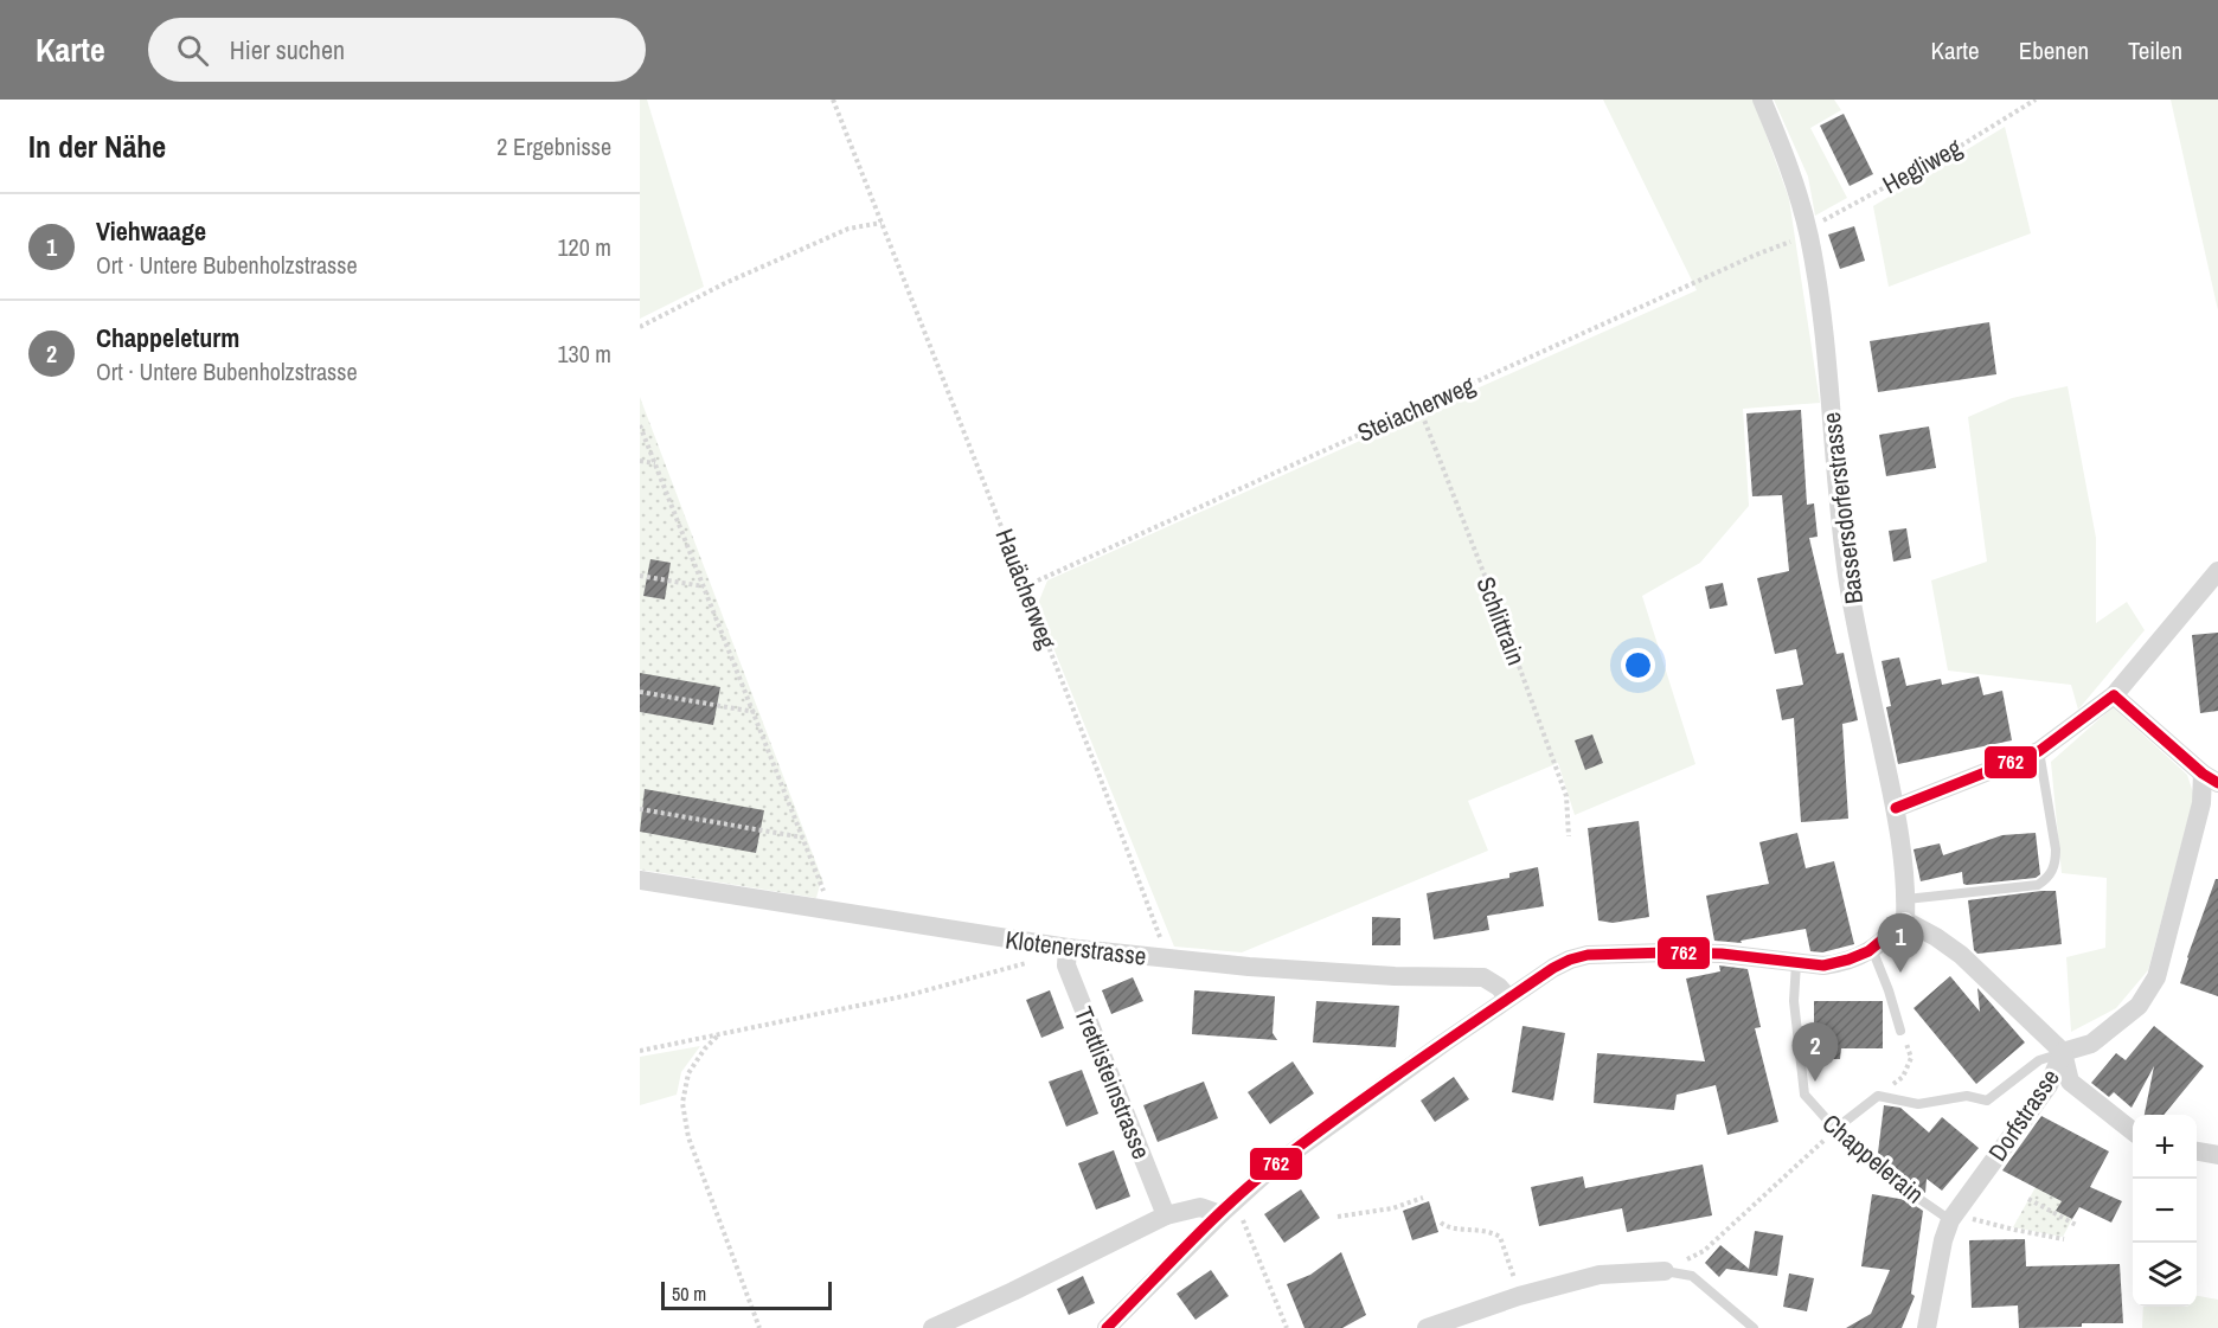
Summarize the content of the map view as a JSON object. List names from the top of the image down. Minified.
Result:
{"streets":{"street":["Bassersdorferstrasse","Klotenerstrasse","Trettlisteinstrasse","Dorfstrasse"],"lane":["Chappelerain"],"path":["Hegliweg","Steiacherweg","Hauächerweg","Schlittrain"]},"crossings":[["Hegliweg","Steiacherweg"],["Hegliweg","Bassersdorferstrasse"],["Steiacherweg","Bassersdorferstrasse"],["Steiacherweg","Hauächerweg"],["Steiacherweg","Schlittrain"],["Bassersdorferstrasse","Dorfstrasse"],["Hauächerweg","Klotenerstrasse"],["Klotenerstrasse","Trettlisteinstrasse"],["Dorfstrasse","Chappelerain"]],"lines":["transit line 762"],"scale_bar":"50 m","page":{"header":"Karte","search":"Hier suchen","nav":["Karte","Ebenen","Teilen"],"heading":["In der Nähe","2 Ergebnisse"],"list":[{"mark":"1","name":"Viehwaage","note":"Ort · Untere Bubenholzstrasse","value":"120 m"},{"mark":"2","name":"Chappeleturm","note":"Ort · Untere Bubenholzstrasse","value":"130 m"}],"pins":["1","2"],"map_buttons":["+","−"],"scale":"50 m"}}
